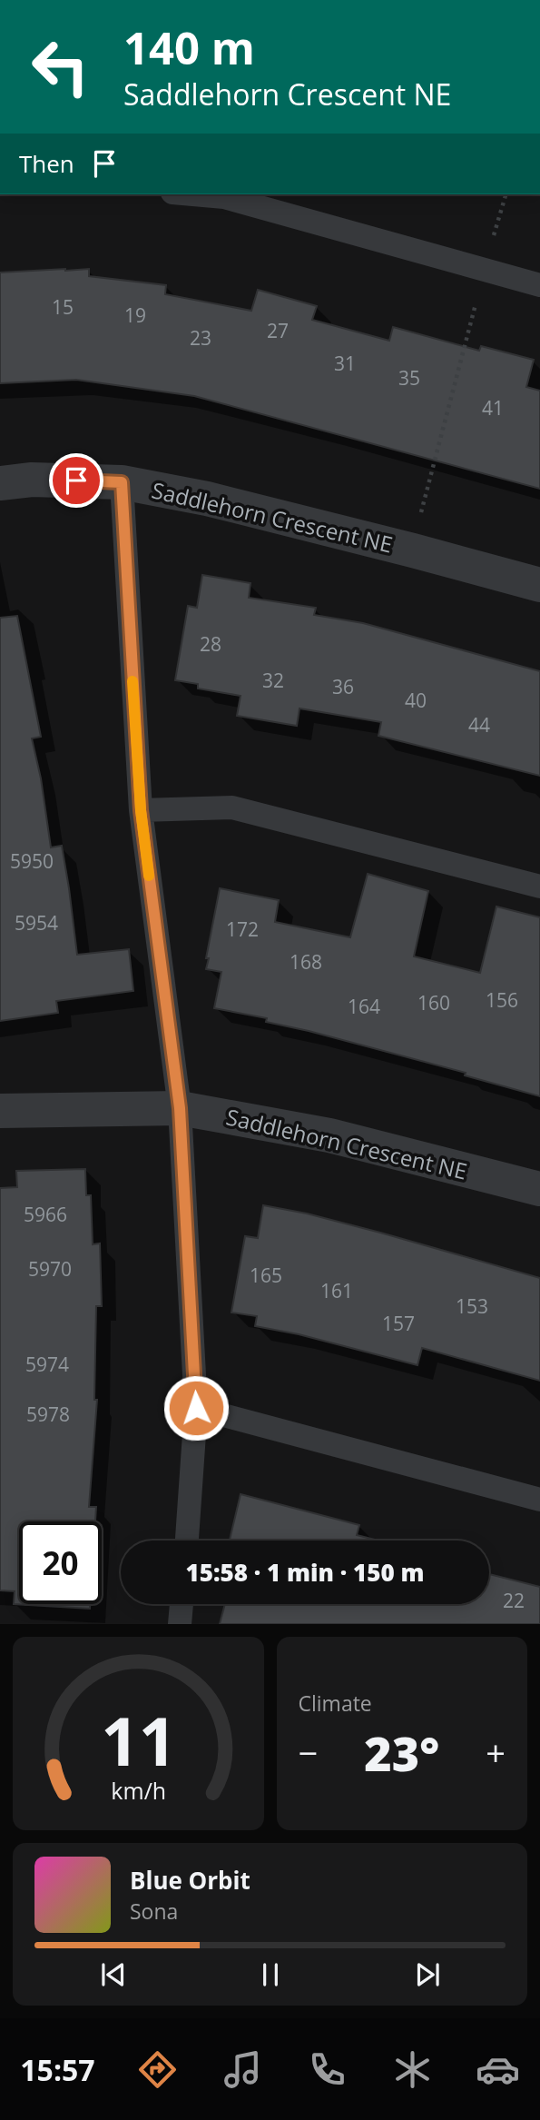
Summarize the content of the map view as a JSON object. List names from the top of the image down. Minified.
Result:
{"streets":{"street":["Saddlehorn Crescent NE"]},"house_numbers":["15","19","27","23","31","35","41","28","32","36","40","44","5950","5954","172","168","156","160","164","5966","5970","165","161","153","157","5974","5978","22"],"page":{"turn":["140 m","Saddlehorn Crescent NE"],"then":"Then","limit":"20","trip":"15:58 · 1 min · 150 m","tile":"Climate","heat":["−","23°","+"],"song":["Blue Orbit","Sona"],"tabs":"15:57","gauge":["11","km/h"]}}
